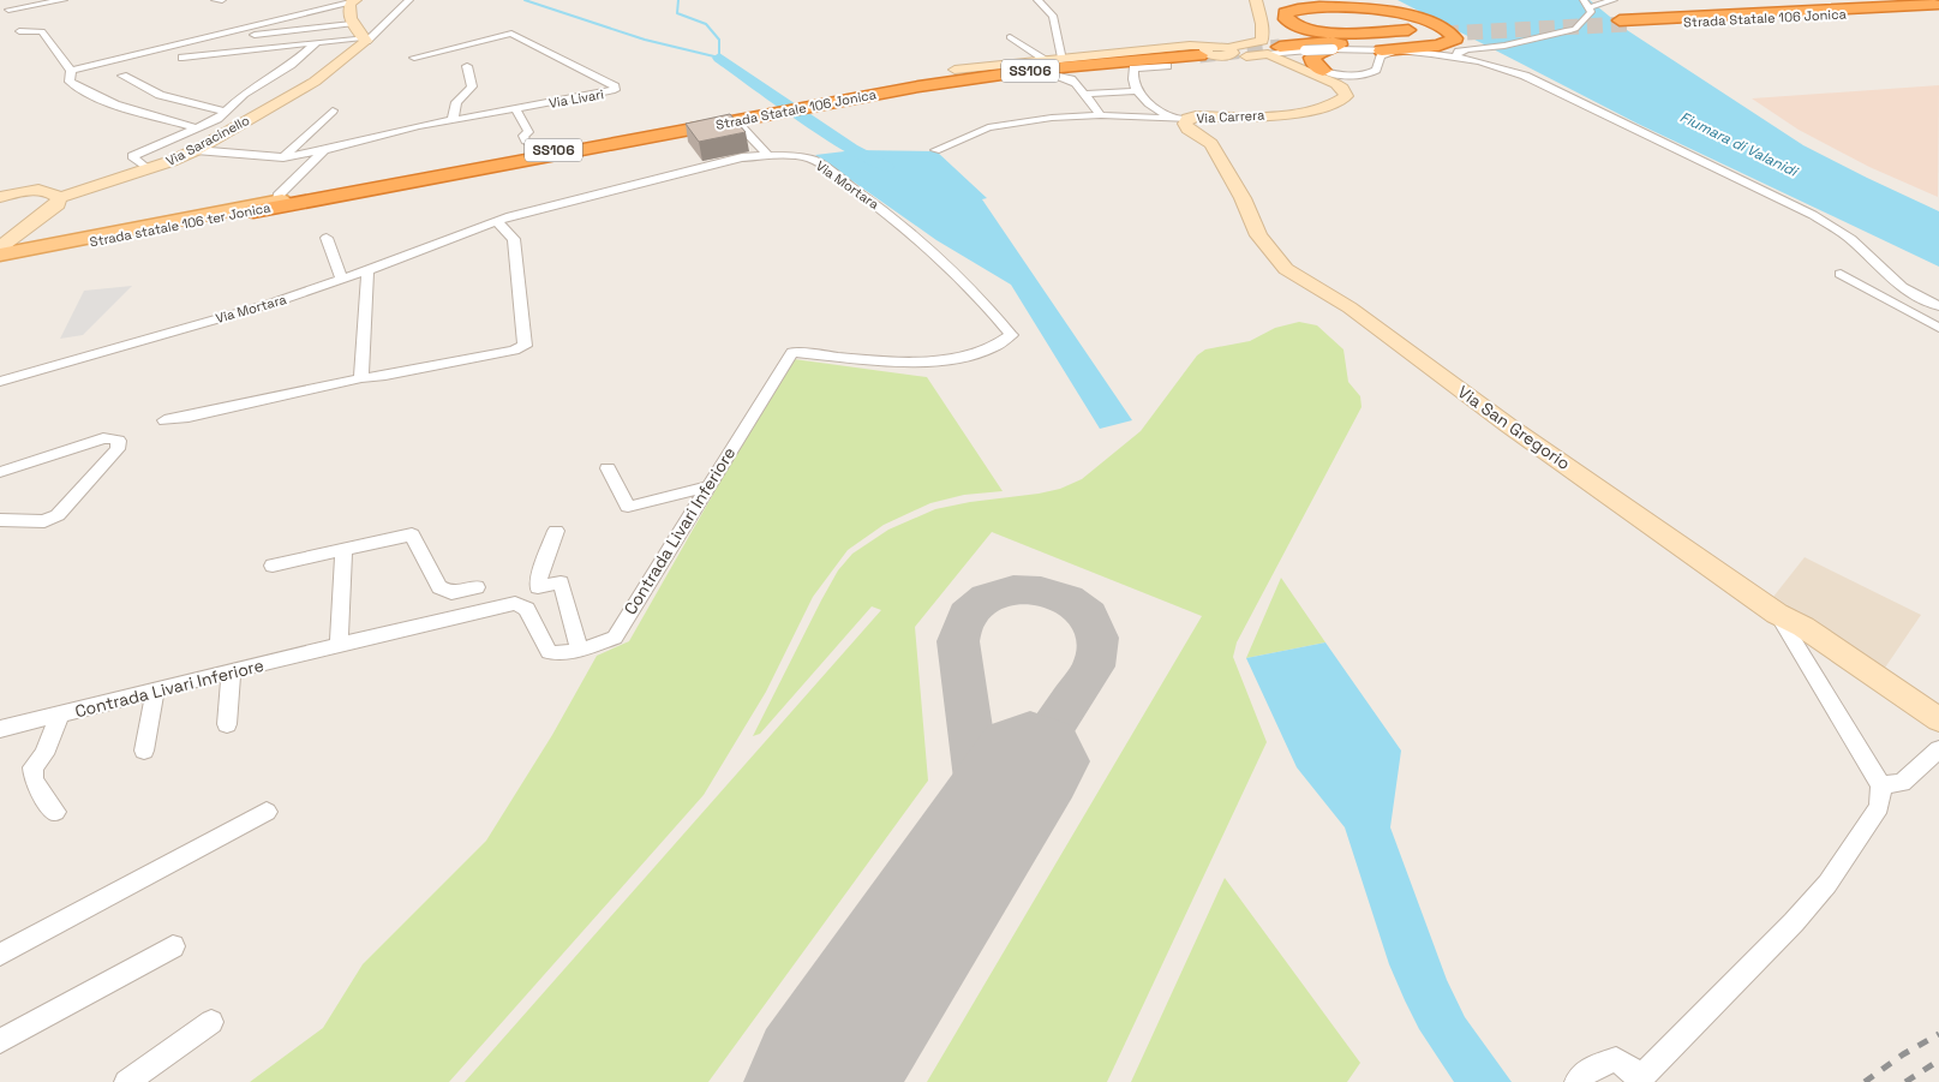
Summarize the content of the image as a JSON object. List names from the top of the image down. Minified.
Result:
{"streets":{"highway":["Strada Statale 106 Jonica","SS106","Strada statale 106 ter Jonica"],"street":["Via Livari","Via Carrera","Via Saracinello","Via Mortara","Via San Gregorio","Contrada Livari Inferiore"]},"crossings":[["Strada Statale 106 Jonica","Strada statale 106 ter Jonica"],["Via Livari","Via Saracinello"],["Via Carrera","Via San Gregorio"],["Via Mortara","Contrada Livari Inferiore"]],"water":["Fiumara di Valanidi"]}
